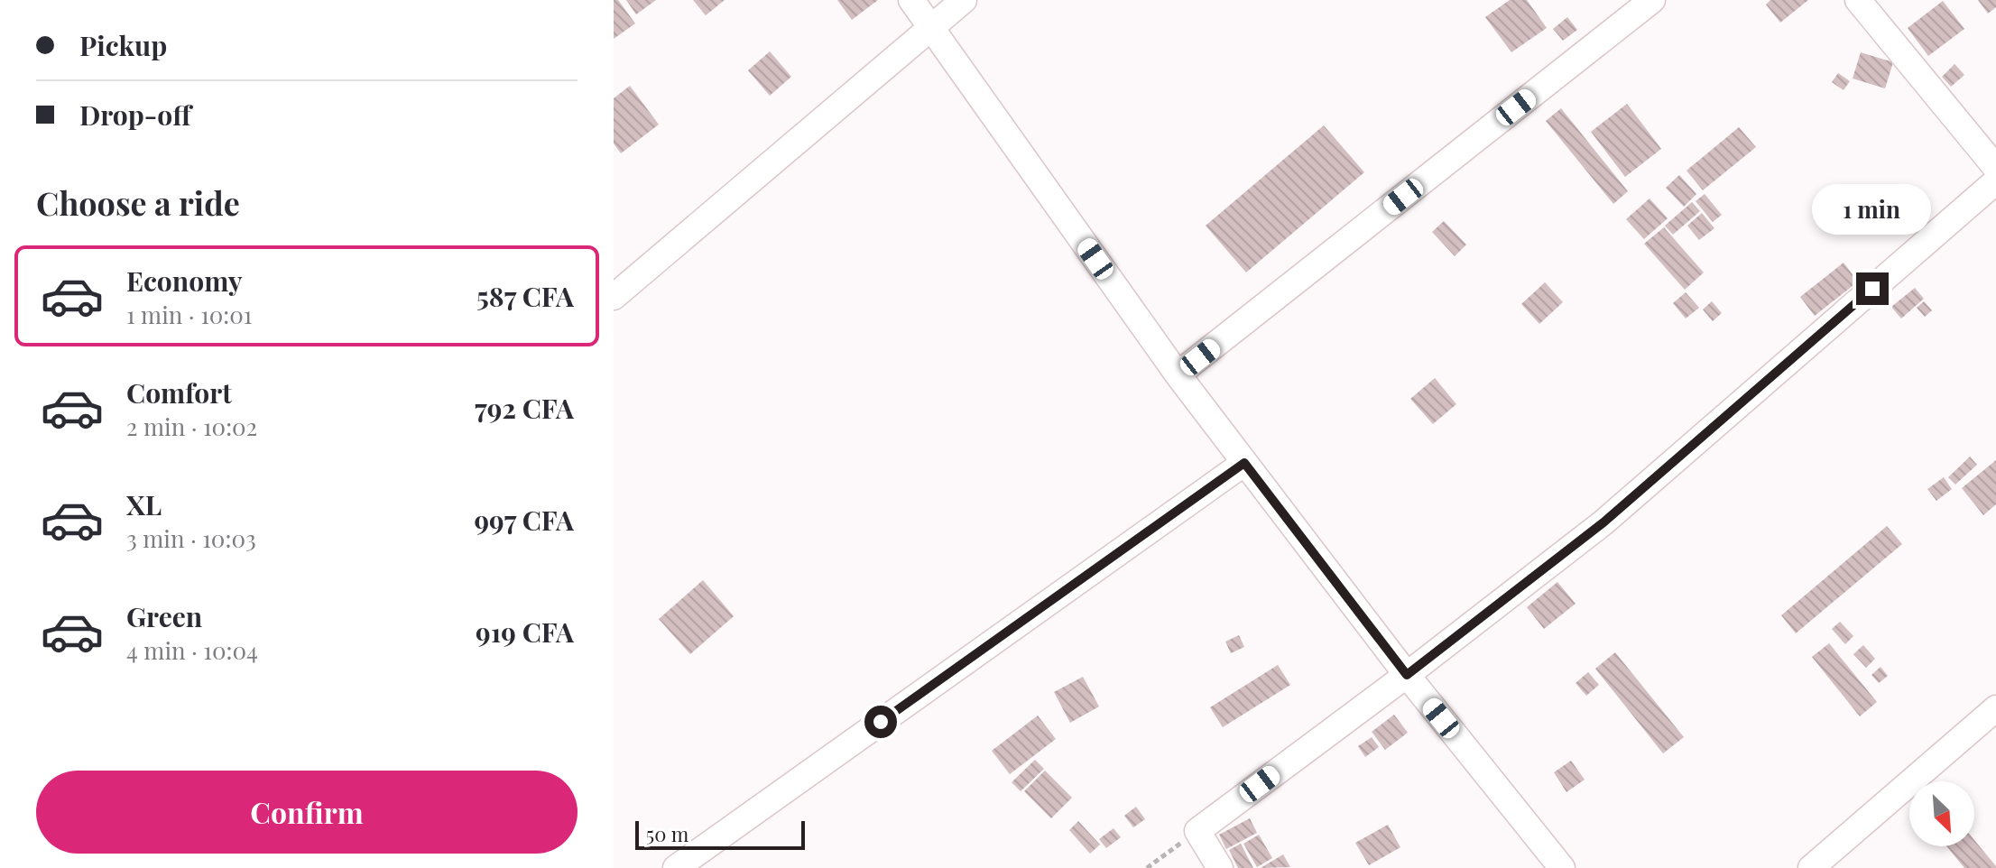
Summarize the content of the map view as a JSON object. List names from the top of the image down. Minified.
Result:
{"scale_bar":"50 m","north":"bottom right","page":{"banner":["Pickup","Drop-off"],"heading":"Choose a ride","bubble":"1 min","list":[{"name":"Economy","note":"1 min · 10:01","value":"587 CFA"},{"name":"Comfort","note":"2 min · 10:02","value":"792 CFA"},{"name":"XL","note":"3 min · 10:03","value":"997 CFA"},{"name":"Green","note":"4 min · 10:04","value":"919 CFA"}],"buttons":"Confirm","scale":"50 m"}}
